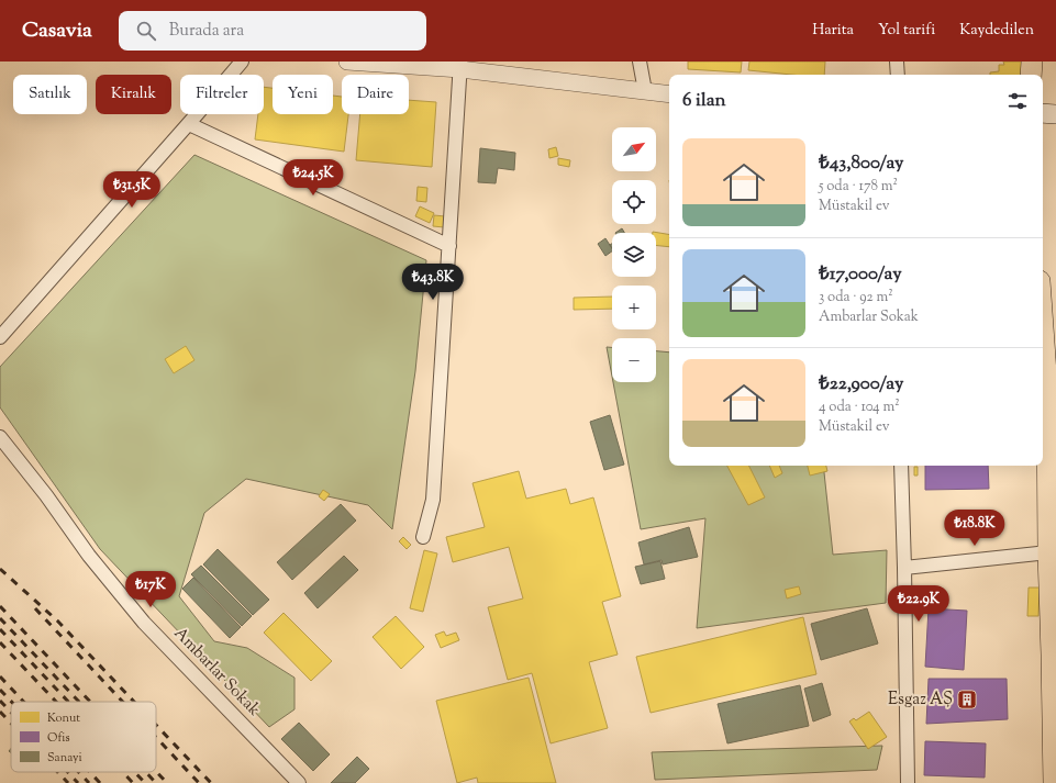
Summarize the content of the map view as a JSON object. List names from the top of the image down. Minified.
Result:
{"streets":{"street":["Ambarlar Sokak"]},"places":{"building":["Esgaz AŞ"]},"legend":["Konut","Ofis","Sanayi"],"north":"top right","page":{"header":"Casavia","search":"Burada ara","nav":["Harita","Yol tarifi","Kaydedilen"],"chip":["Satılık","Kiralık","Filtreler","Yeni","Daire"],"heading":"6 ilan","map_buttons":["+","−"],"list":[{"name":"₺43,800/ay","note":"5 oda · 178 m² · Müstakil ev"},{"name":"₺17,000/ay","note":"3 oda · 92 m² · Ambarlar Sokak"},{"name":"₺22,900/ay","note":"4 oda · 104 m² · Müstakil ev"}],"price":["₺24.5K","₺31.5K","₺43.8K","₺18.8K","₺17K","₺22.9K"]}}
